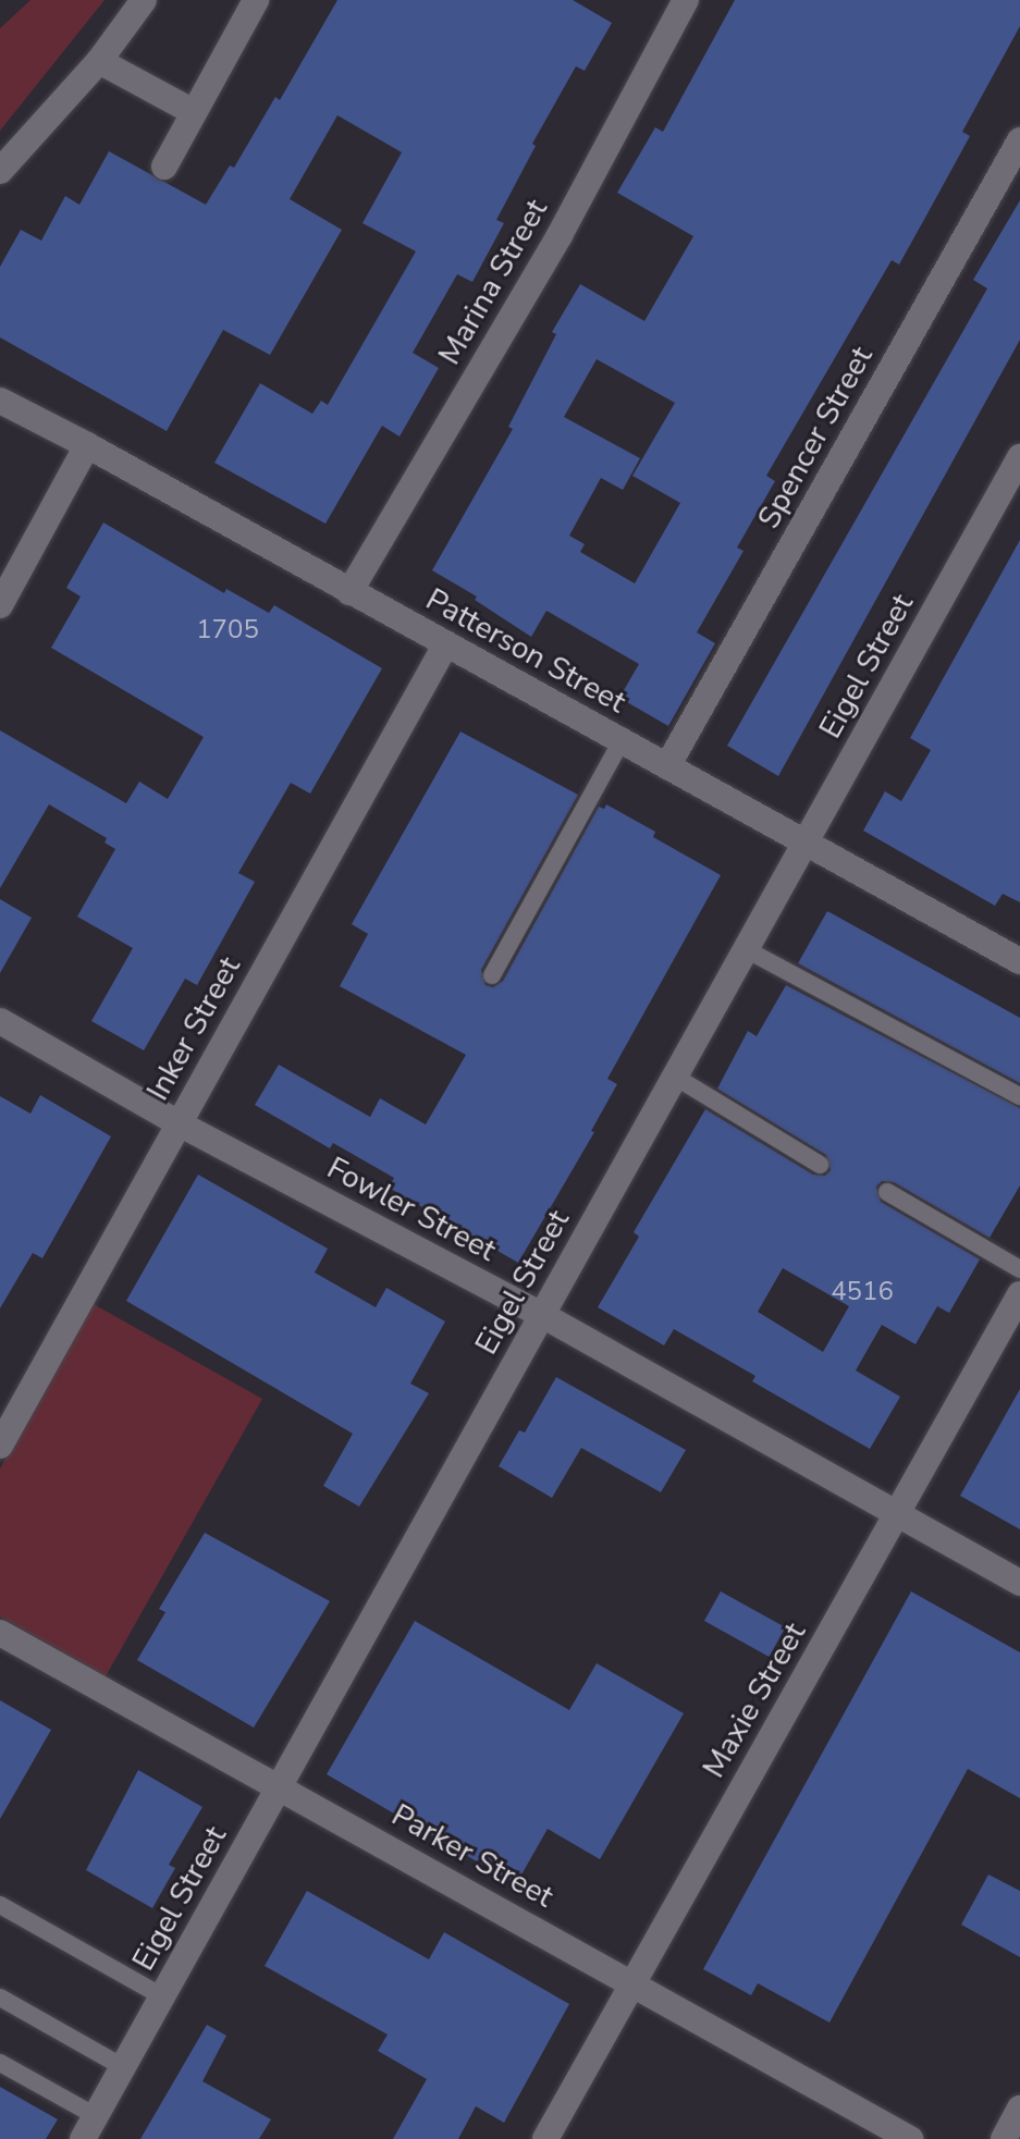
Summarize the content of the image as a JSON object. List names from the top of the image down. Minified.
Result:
{"streets":{"street":["Marina Street","Spencer Street","Patterson Street","Eigel Street","Inker Street","Fowler Street","Maxie Street","Parker Street"]},"crossings":[["Marina Street","Patterson Street"],["Spencer Street","Patterson Street"],["Patterson Street","Eigel Street"],["Patterson Street","Inker Street"],["Eigel Street","Fowler Street"],["Eigel Street","Parker Street"],["Inker Street","Fowler Street"],["Fowler Street","Maxie Street"],["Maxie Street","Parker Street"]],"house_numbers":["1705","4516"]}
